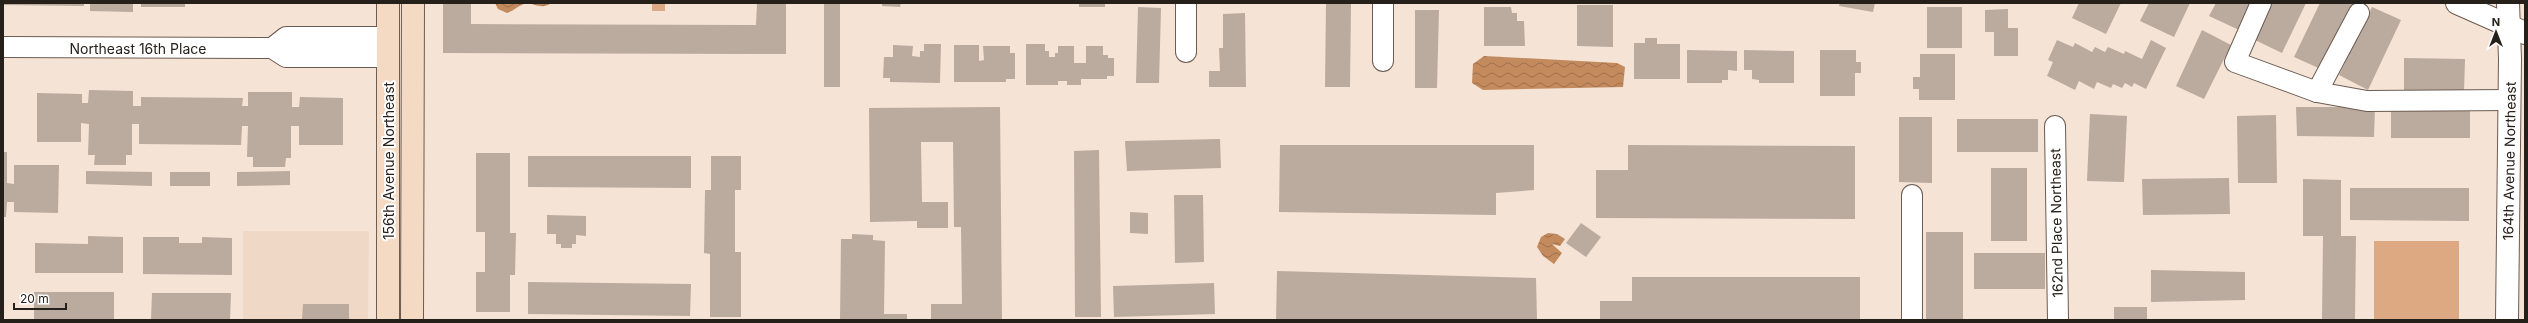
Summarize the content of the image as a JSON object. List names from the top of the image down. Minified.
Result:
{"streets":{"main road":["156th Avenue Northeast"],"street":["Northeast 16th Place","164th Avenue Northeast","162nd Place Northeast"]},"crossings":[["Northeast 16th Place","156th Avenue Northeast"]],"scale_bar":"20 m","north":"top"}
